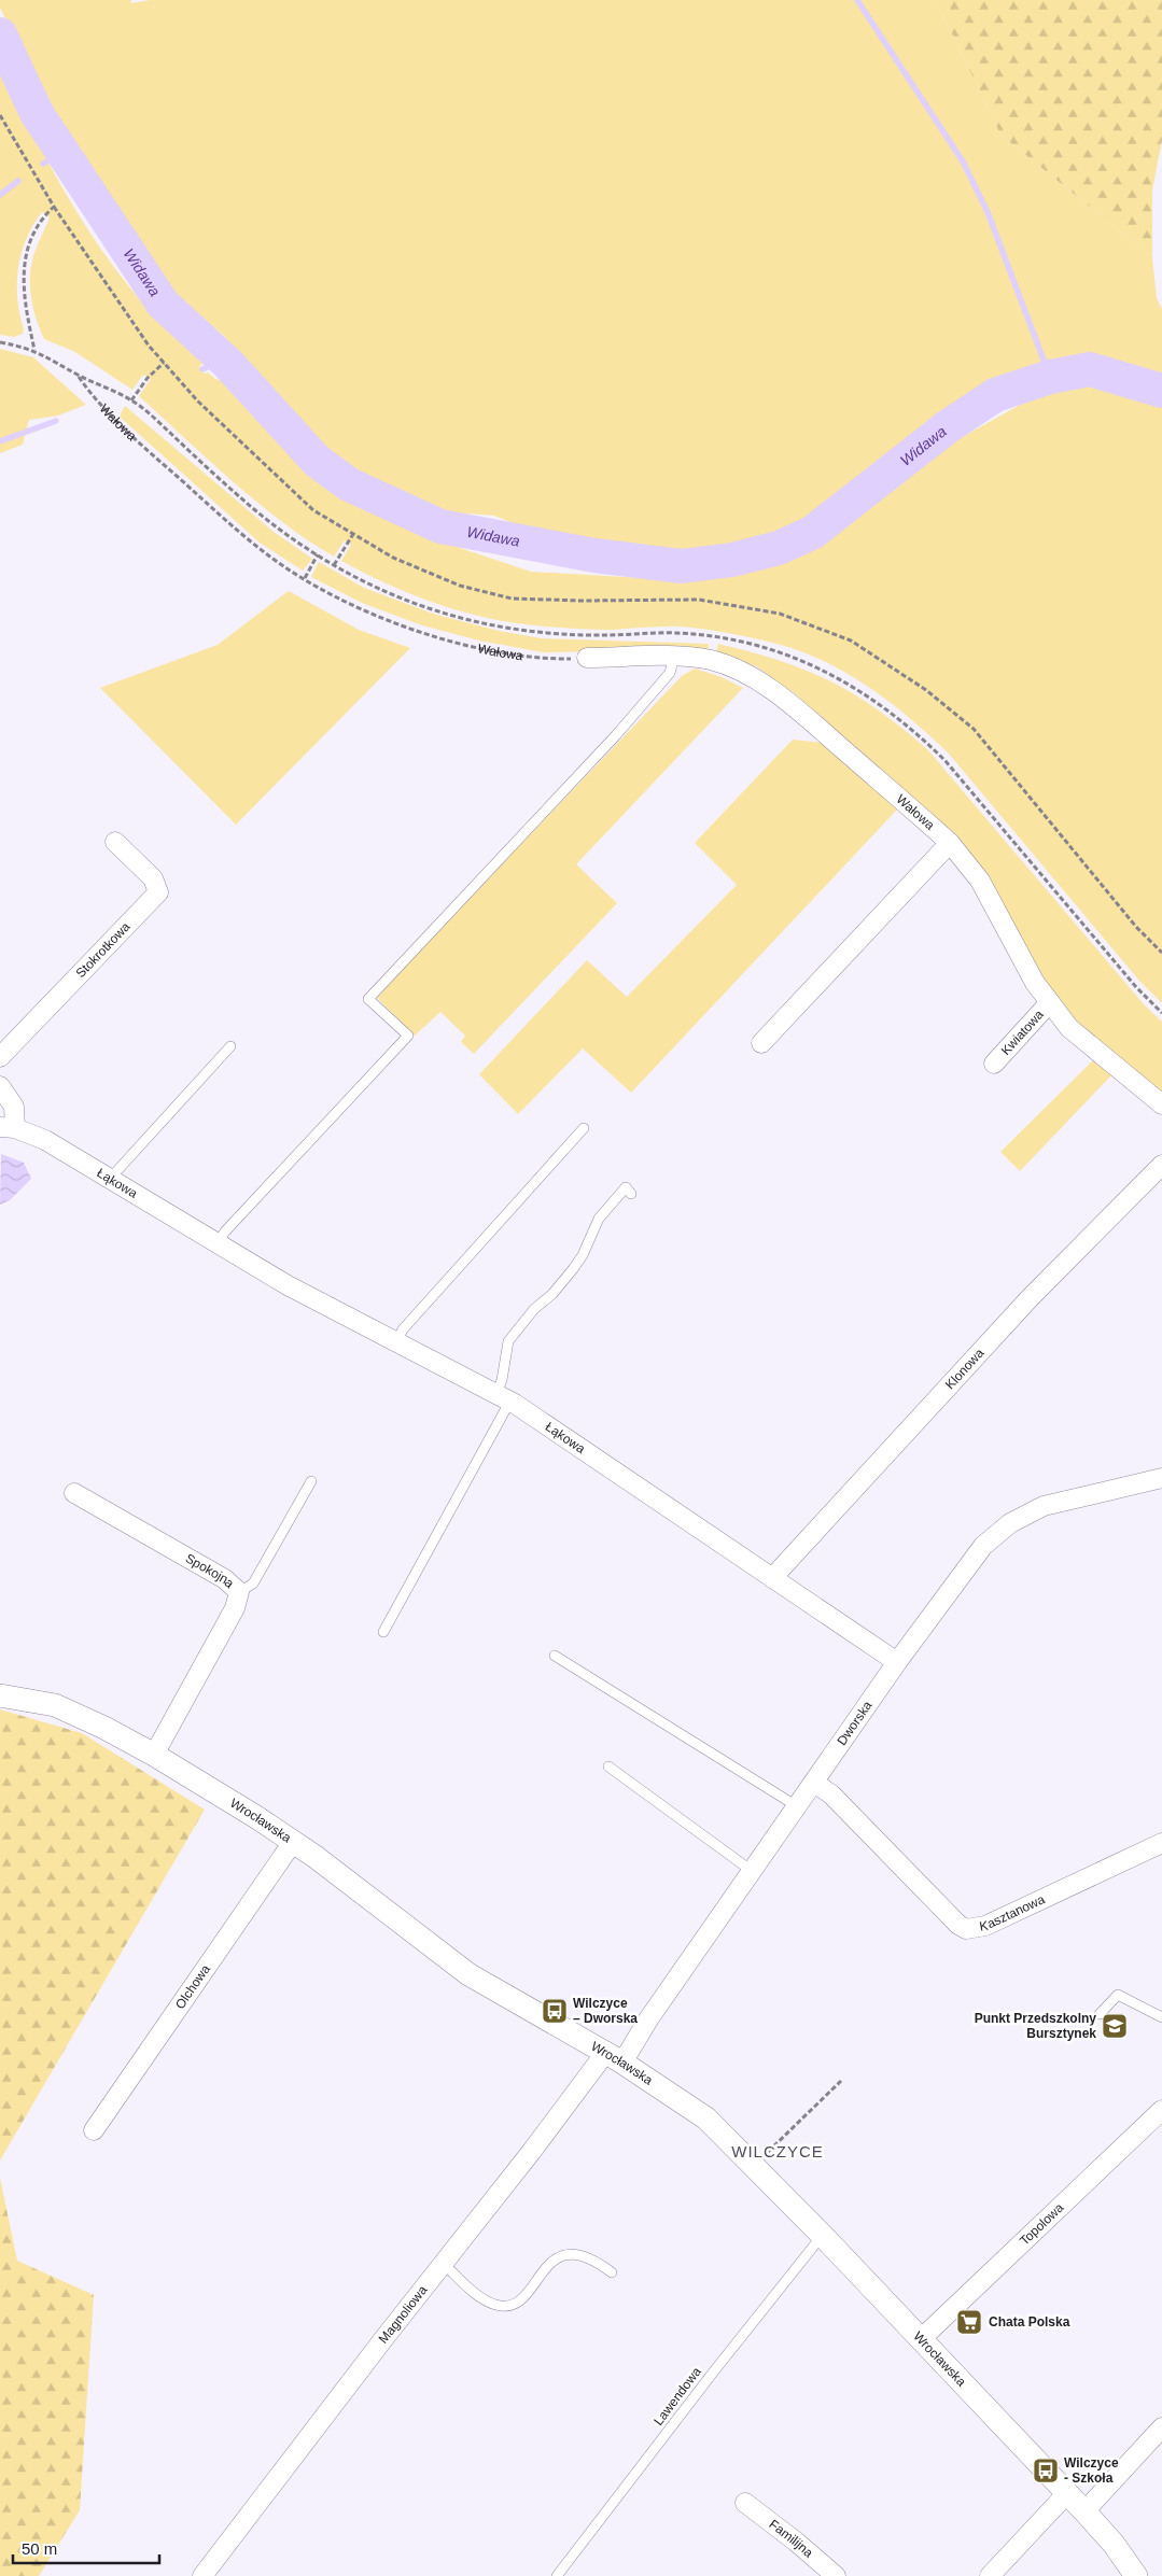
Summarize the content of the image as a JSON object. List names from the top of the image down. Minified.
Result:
{"streets":{"street":["Wałowa","Stokrotkowa","Kwiatowa","Łąkowa","Klonowa","Spokojna","Dworska","Wrocławska","Kasztanowa","Olchowa","Topolowa","Magnoliowa","Familijna"],"lane":["Lawendowa"]},"crossings":[["Wałowa","Kwiatowa"],["Łąkowa","Klonowa"],["Łąkowa","Dworska"],["Spokojna","Wrocławska"],["Dworska","Wrocławska"],["Dworska","Kasztanowa"],["Dworska","Magnoliowa"],["Wrocławska","Olchowa"],["Wrocławska","Topolowa"],["Wrocławska","Magnoliowa"],["Wrocławska","Lawendowa"]],"districts":["WILCZYCE"],"water":["Widawa"],"places":{"bus stop":["Wilczyce – Dworska","Wilczyce - Szkoła"],"school or university":["Punkt Przedszkolny Bursztynek"],"supermarket":["Chata Polska"]},"scale_bar":"50 m"}
